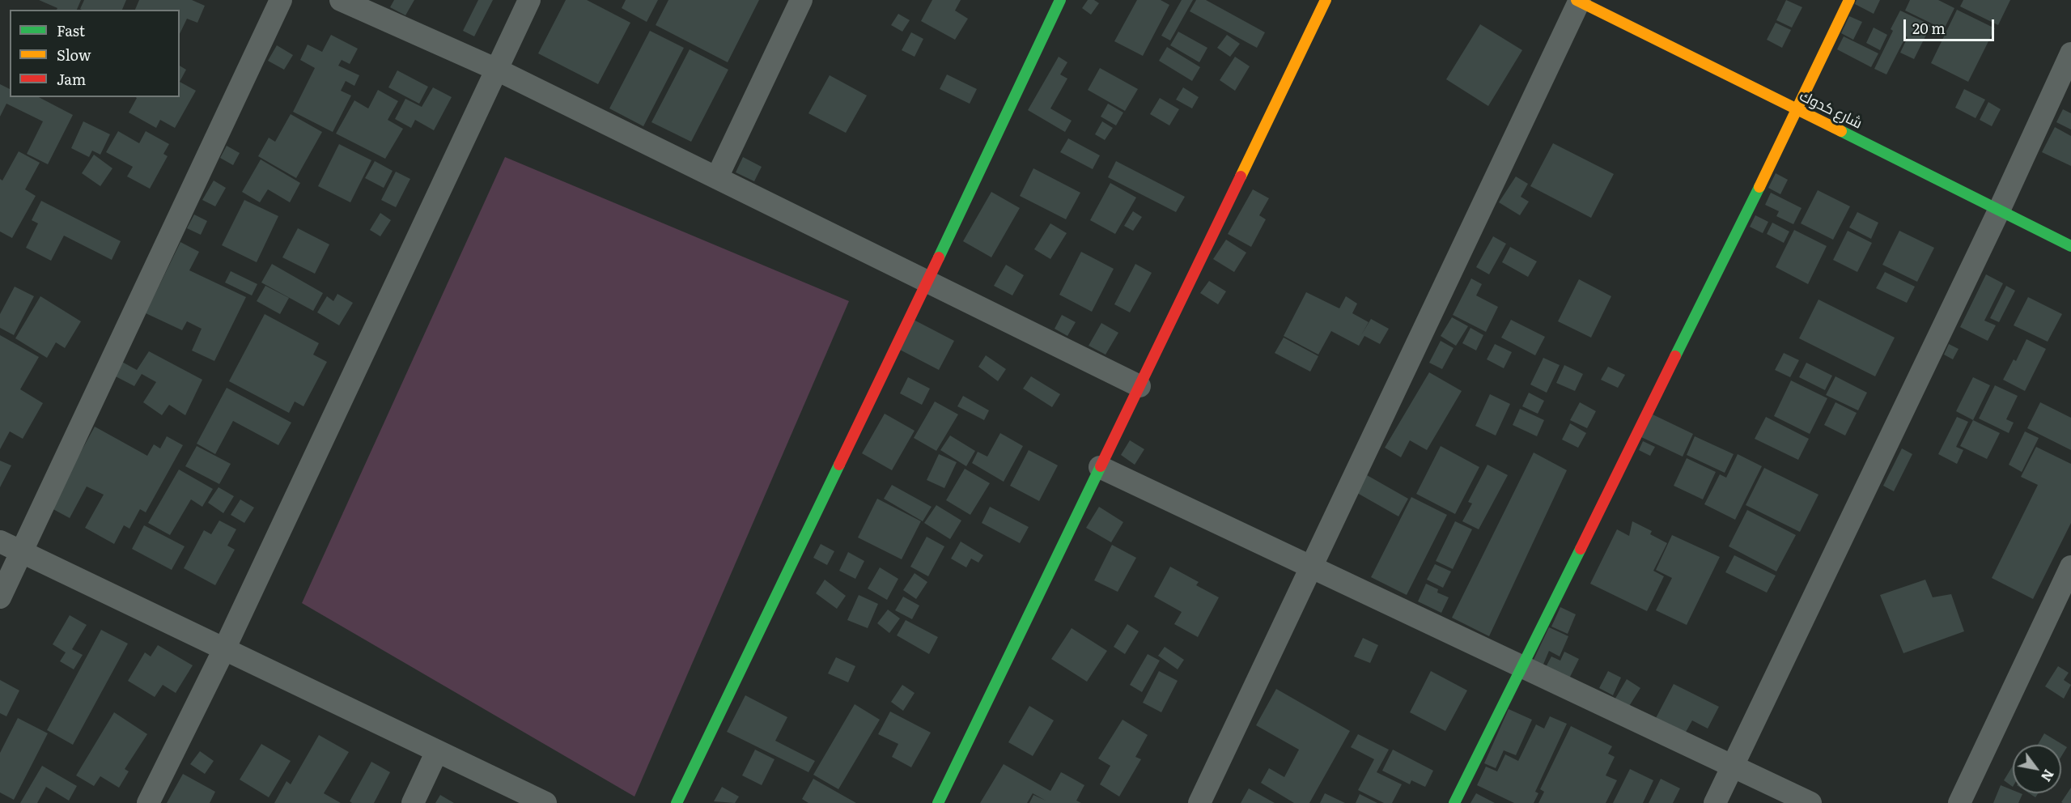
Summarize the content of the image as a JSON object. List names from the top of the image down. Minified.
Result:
{"streets":{"street":["شارع كدوك"]},"legend":["Fast","Slow","Jam"],"scale_bar":"20 m","north":"bottom right"}
